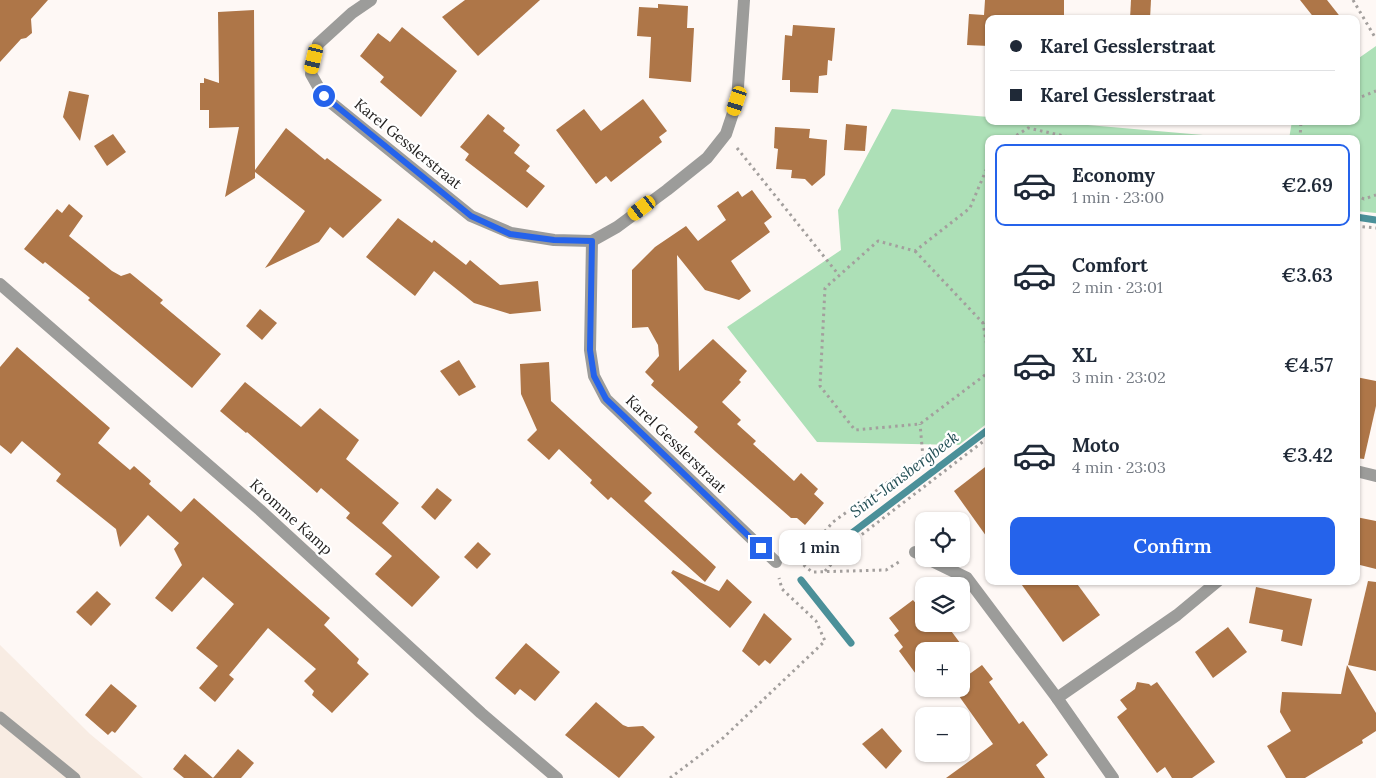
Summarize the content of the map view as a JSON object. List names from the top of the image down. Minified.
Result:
{"streets":{"street":["Karel Gesslerstraat","Kromme Kamp"]},"water":["Sint-Jansbergbeek"],"page":{"banner":["Karel Gesslerstraat","Karel Gesslerstraat"],"list":[{"name":"Economy","note":"1 min · 23:00","value":"€2.69"},{"name":"Comfort","note":"2 min · 23:01","value":"€3.63"},{"name":"XL","note":"3 min · 23:02","value":"€4.57"},{"name":"Moto","note":"4 min · 23:03","value":"€3.42"}],"buttons":"Confirm","map_buttons":["+","−"],"bubble":"1 min"}}
